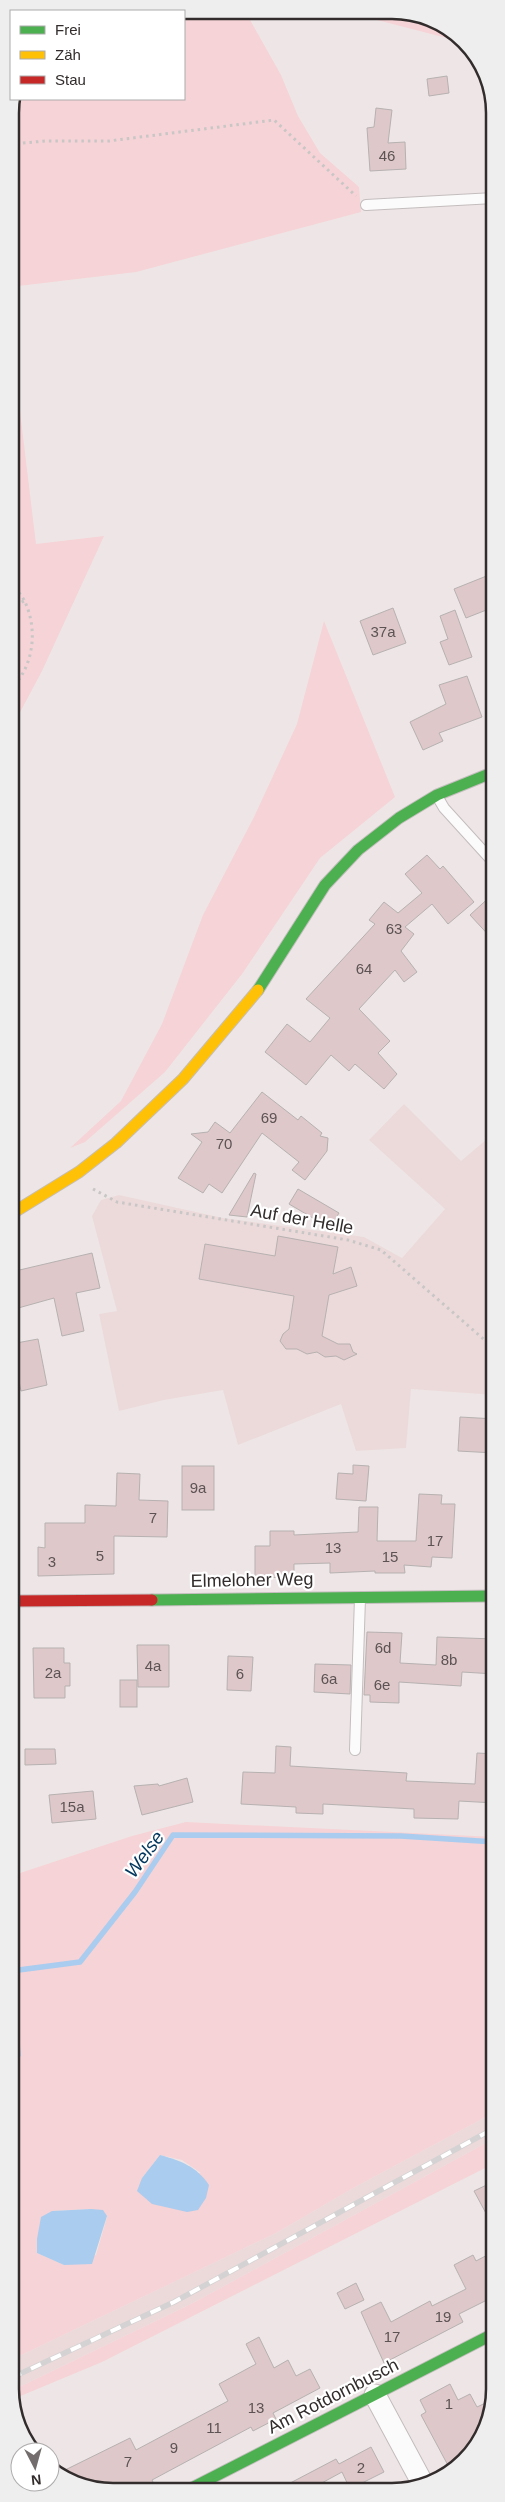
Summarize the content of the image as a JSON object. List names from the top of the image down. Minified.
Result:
{"streets":{"street":["Elmeloher Weg","Am Rotdornbusch"],"path":["Auf der Helle"]},"water":["Welse"],"house_numbers":["46","37a","63","64","69","70","9a","7","17","13","5","15","3","6d","8b","4a","2a","6","6a","6e","15a","19","17","1","13","11","9","7","2"],"legend":["Frei","Zäh","Stau"],"north":"bottom"}
